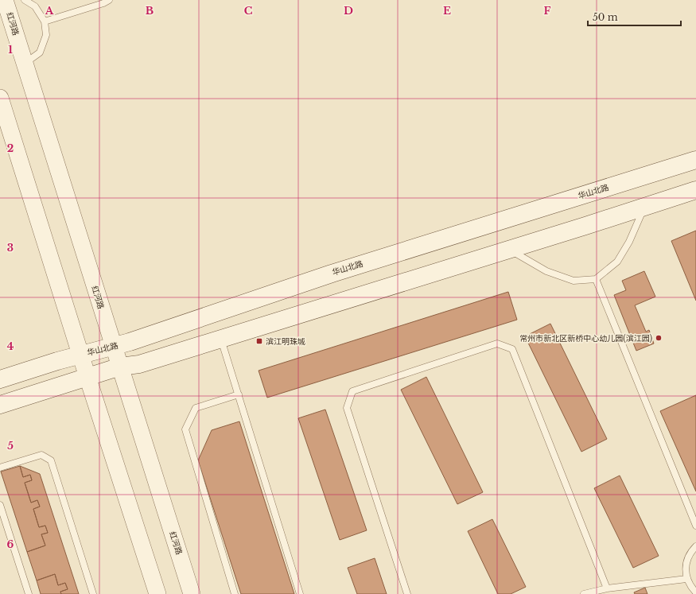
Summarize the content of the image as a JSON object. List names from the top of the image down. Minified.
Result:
{"streets":{"main road":["华山北路"],"street":["红河路"]},"crossings":[["红河路","华山北路"]],"places":{"other":["常州市新北区新桥中心幼儿园(滨江园)"],"transit":["滨江明珠城"]},"scale_bar":"50 m","grid":{"columns":["A","B","C","D","E","F"],"rows":["1","2","3","4","5","6"]}}
